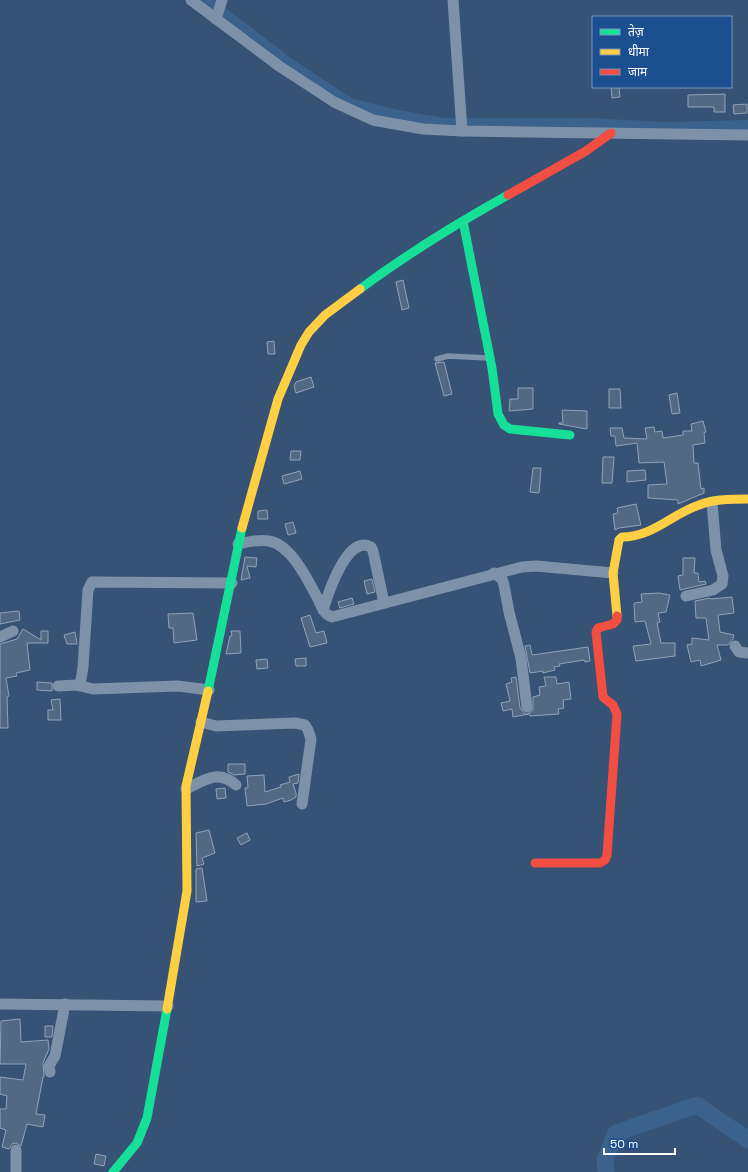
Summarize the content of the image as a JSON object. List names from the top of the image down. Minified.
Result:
{"legend":["तेज़","धीमा","जाम"],"scale_bar":"50 m"}
